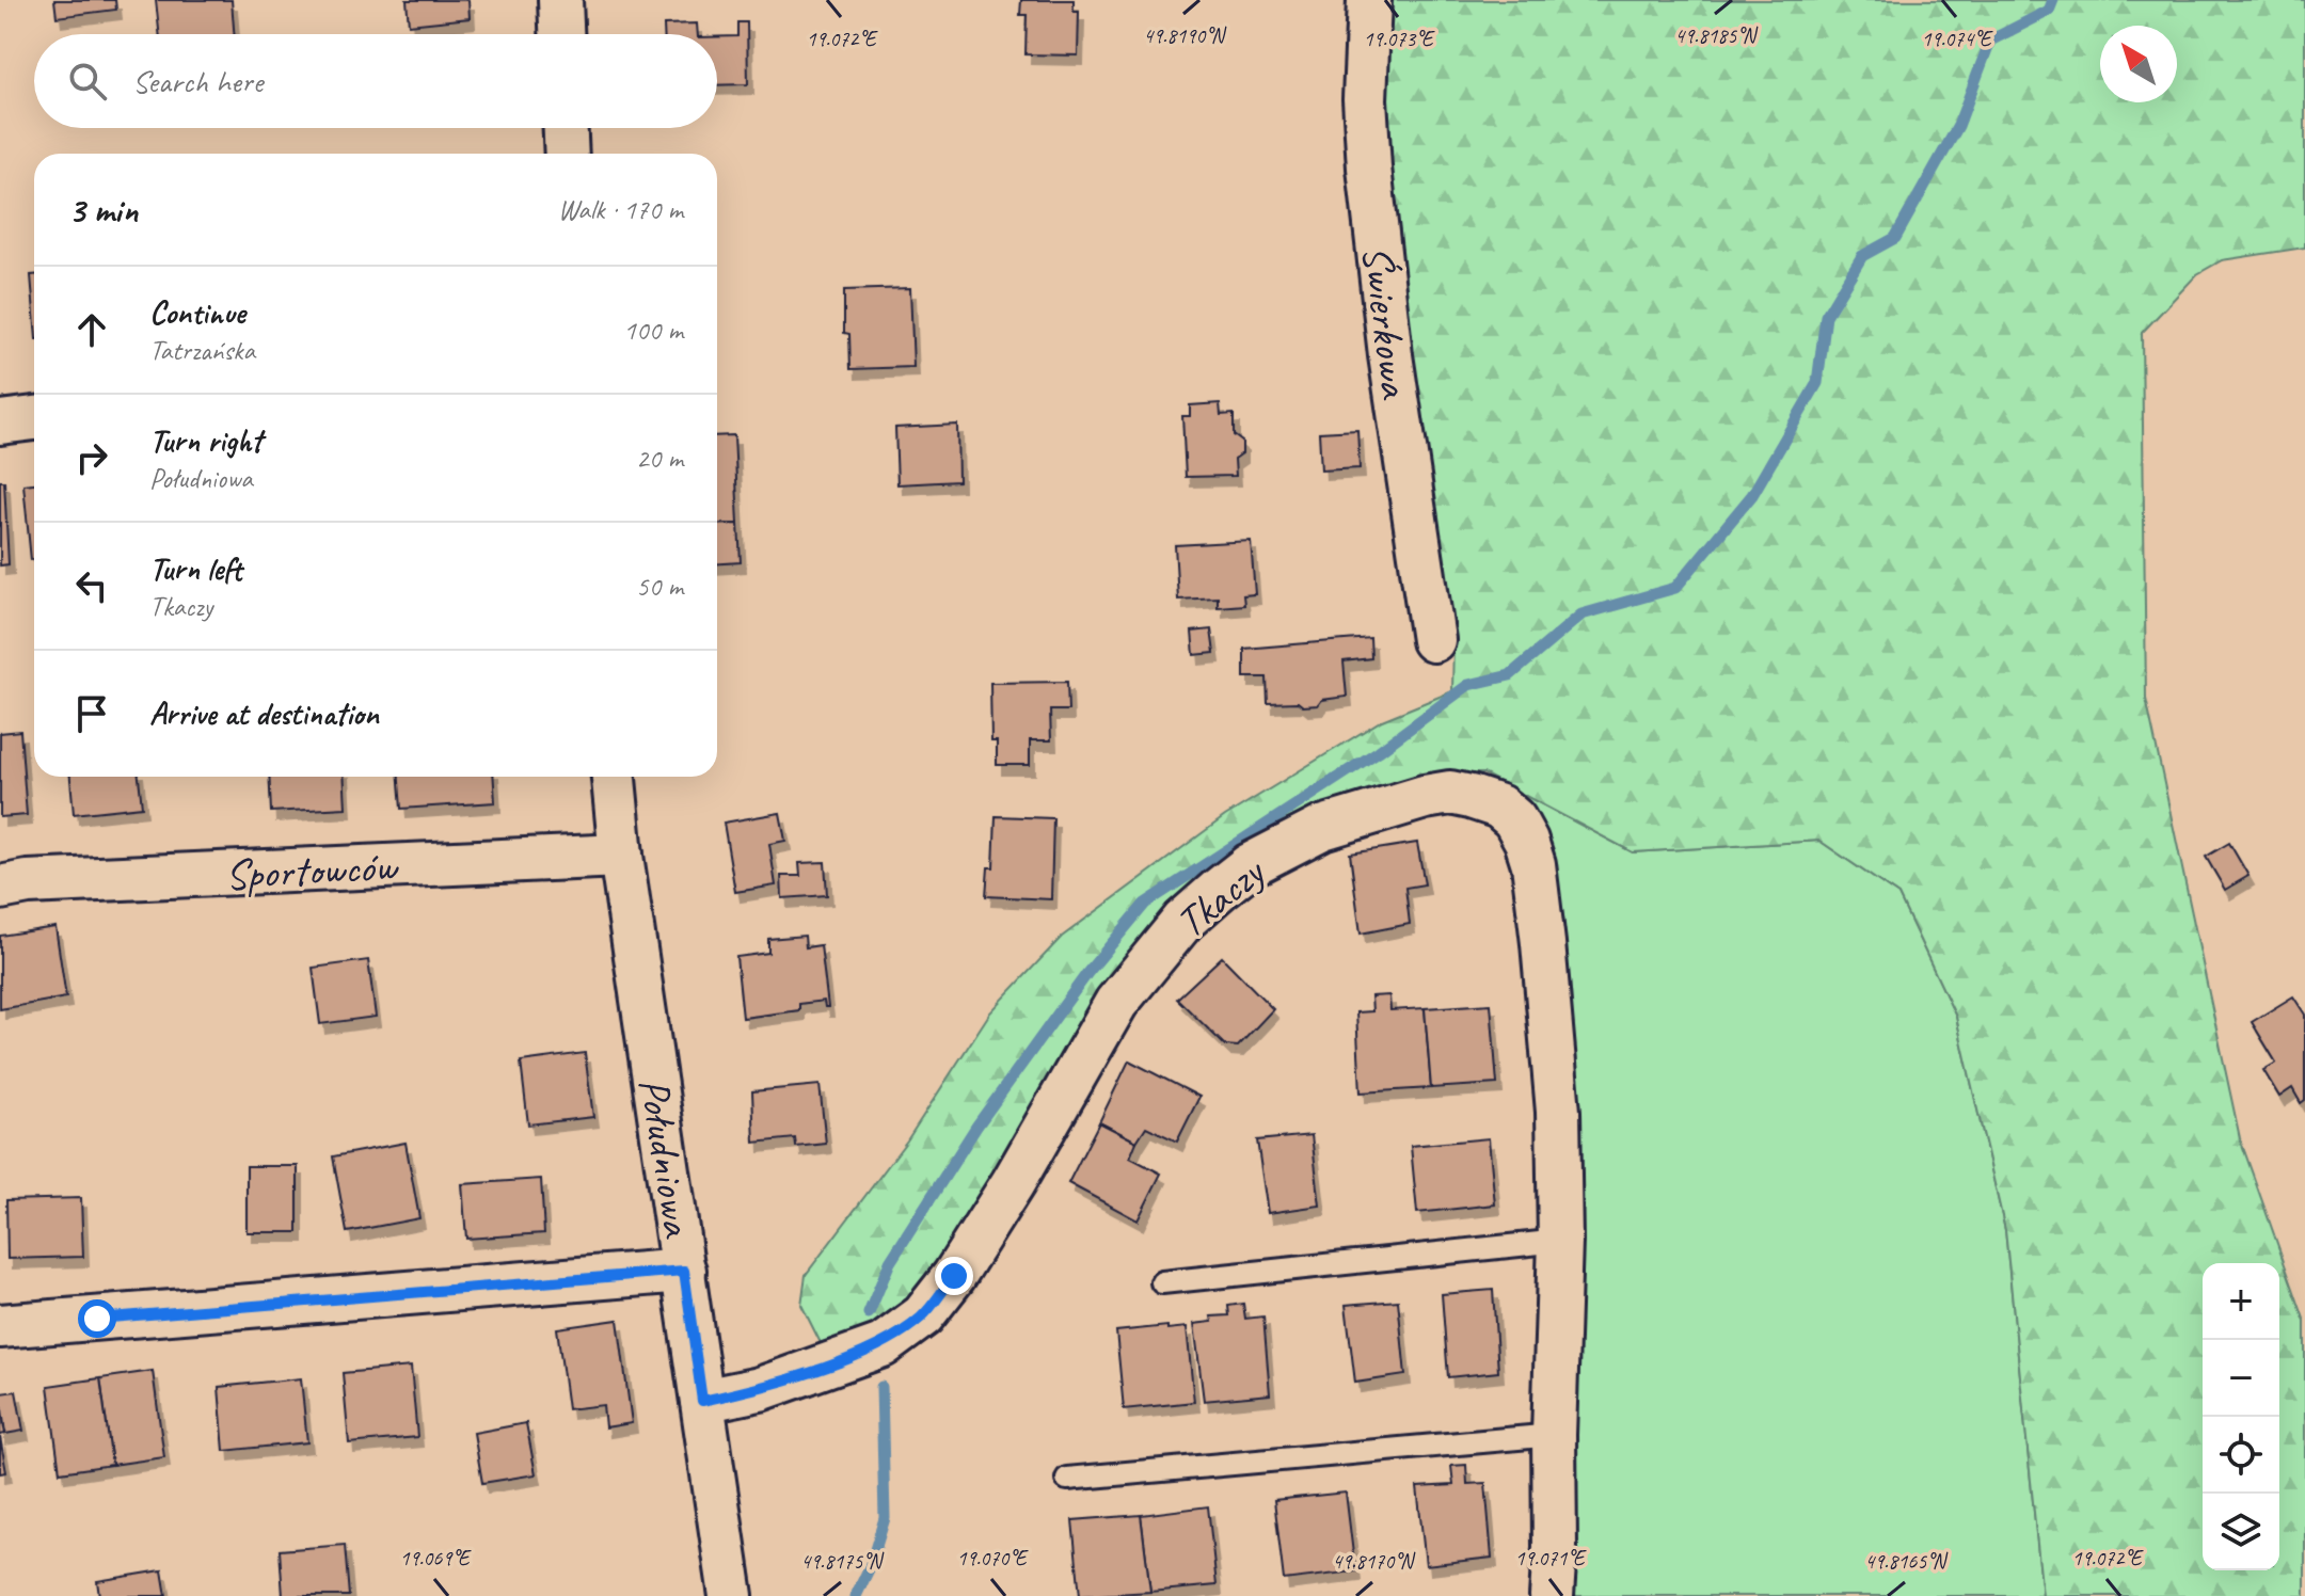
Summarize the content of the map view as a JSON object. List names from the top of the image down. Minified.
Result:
{"streets":{"street":["Świerkowa","Sportowców","Tkaczy","Południowa"]},"crossings":[["Sportowców","Południowa"],["Tkaczy","Południowa"]],"north":"top left","page":{"search":"Search here","heading":["3 min","Walk · 170 m"],"list":[["Continue","Tatrzańska","100 m"],["Turn right","Południowa","20 m"],["Turn left","Tkaczy","50 m"],"Arrive at destination"],"map_buttons":["+","−"]},"coordinates":["49.8190°N","49.8185°N","19.073°E","19.072°E","19.074°E","19.069°E","19.070°E","19.071°E","49.8175°N","49.8170°N","49.8165°N"]}
